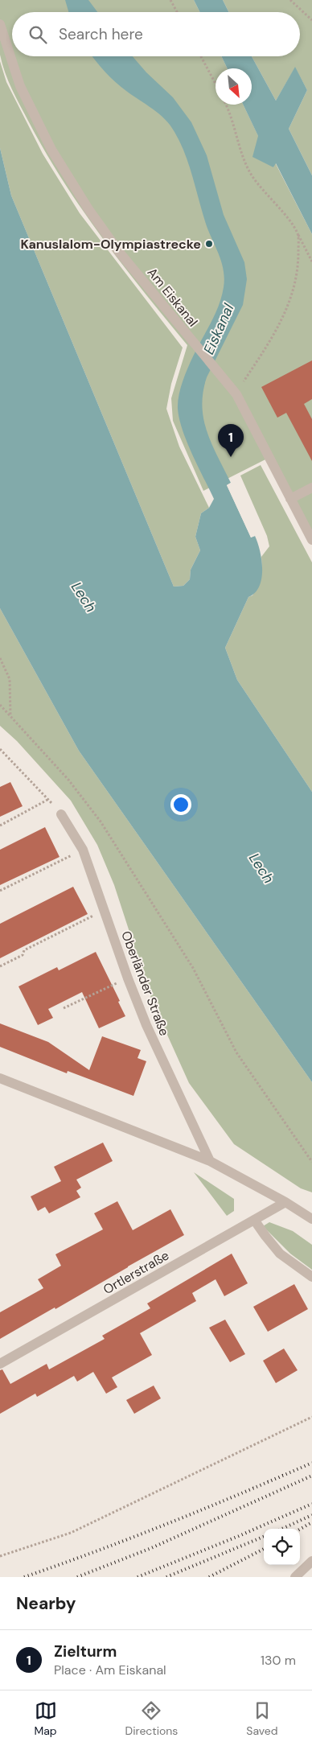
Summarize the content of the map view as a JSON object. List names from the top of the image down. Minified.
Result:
{"streets":{"street":["Am Eiskanal","Oberländer Straße","Ortlerstraße"]},"water":["Eiskanal","Lech"],"places":["Kanuslalom-Olympiastrecke"],"north":"bottom right","page":{"search":"Search here","pins":"1","heading":"Nearby","list":[{"mark":"1","name":"Zielturm","note":"Place · Am Eiskanal","value":"130 m"}],"nav":["Map","Directions","Saved"]}}
